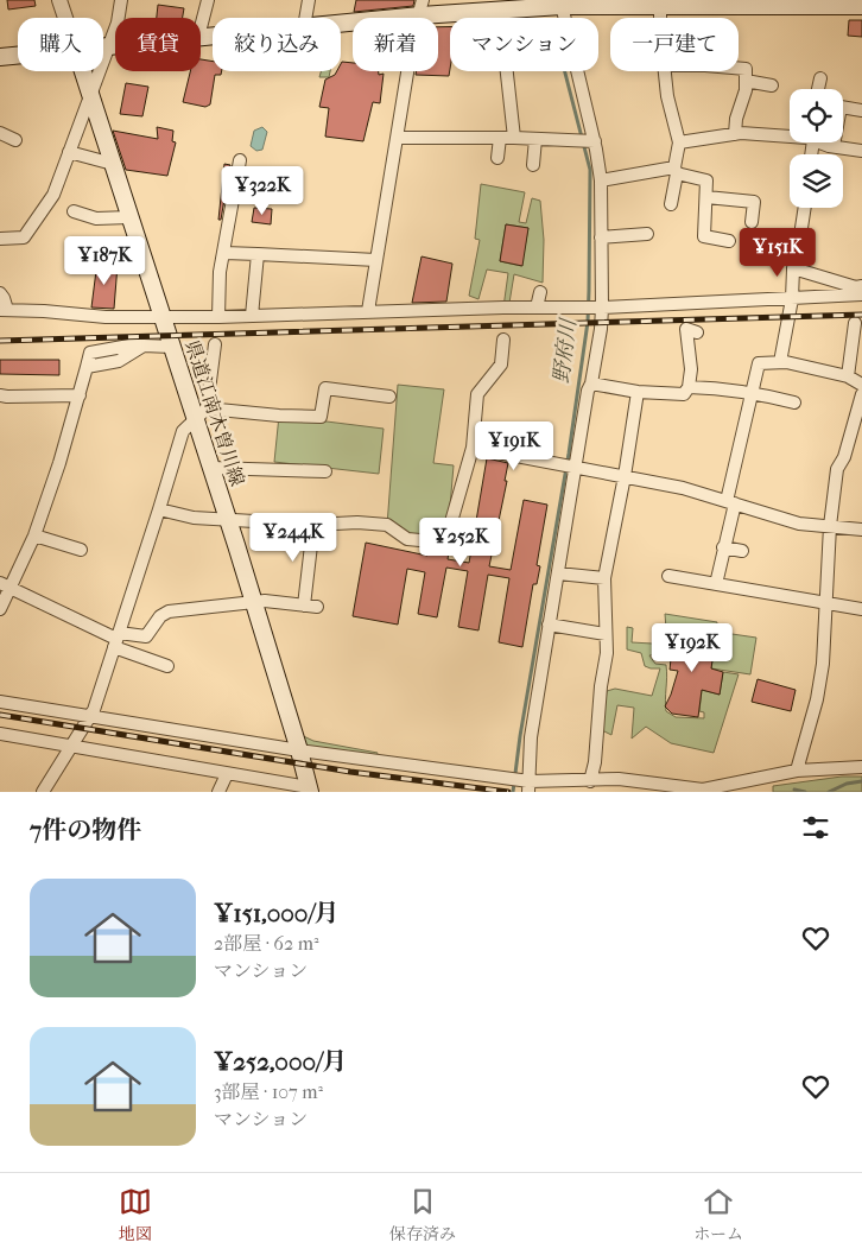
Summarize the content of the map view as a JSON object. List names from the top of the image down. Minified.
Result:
{"streets":{"main road":["県道江南木曽川線"]},"water":["野府川"],"page":{"chip":["購入","賃貸","絞り込み","新着","マンション","一戸建て"],"price":["¥322K","¥151K","¥187K","¥191K","¥244K","¥252K","¥192K"],"heading":"7件の物件","list":[{"name":"¥151,000/月","note":"2部屋 · 62 m² · マンション"},{"name":"¥252,000/月","note":"3部屋 · 107 m² · マンション"}],"tabs":["地図","保存済み","ホーム"]}}
